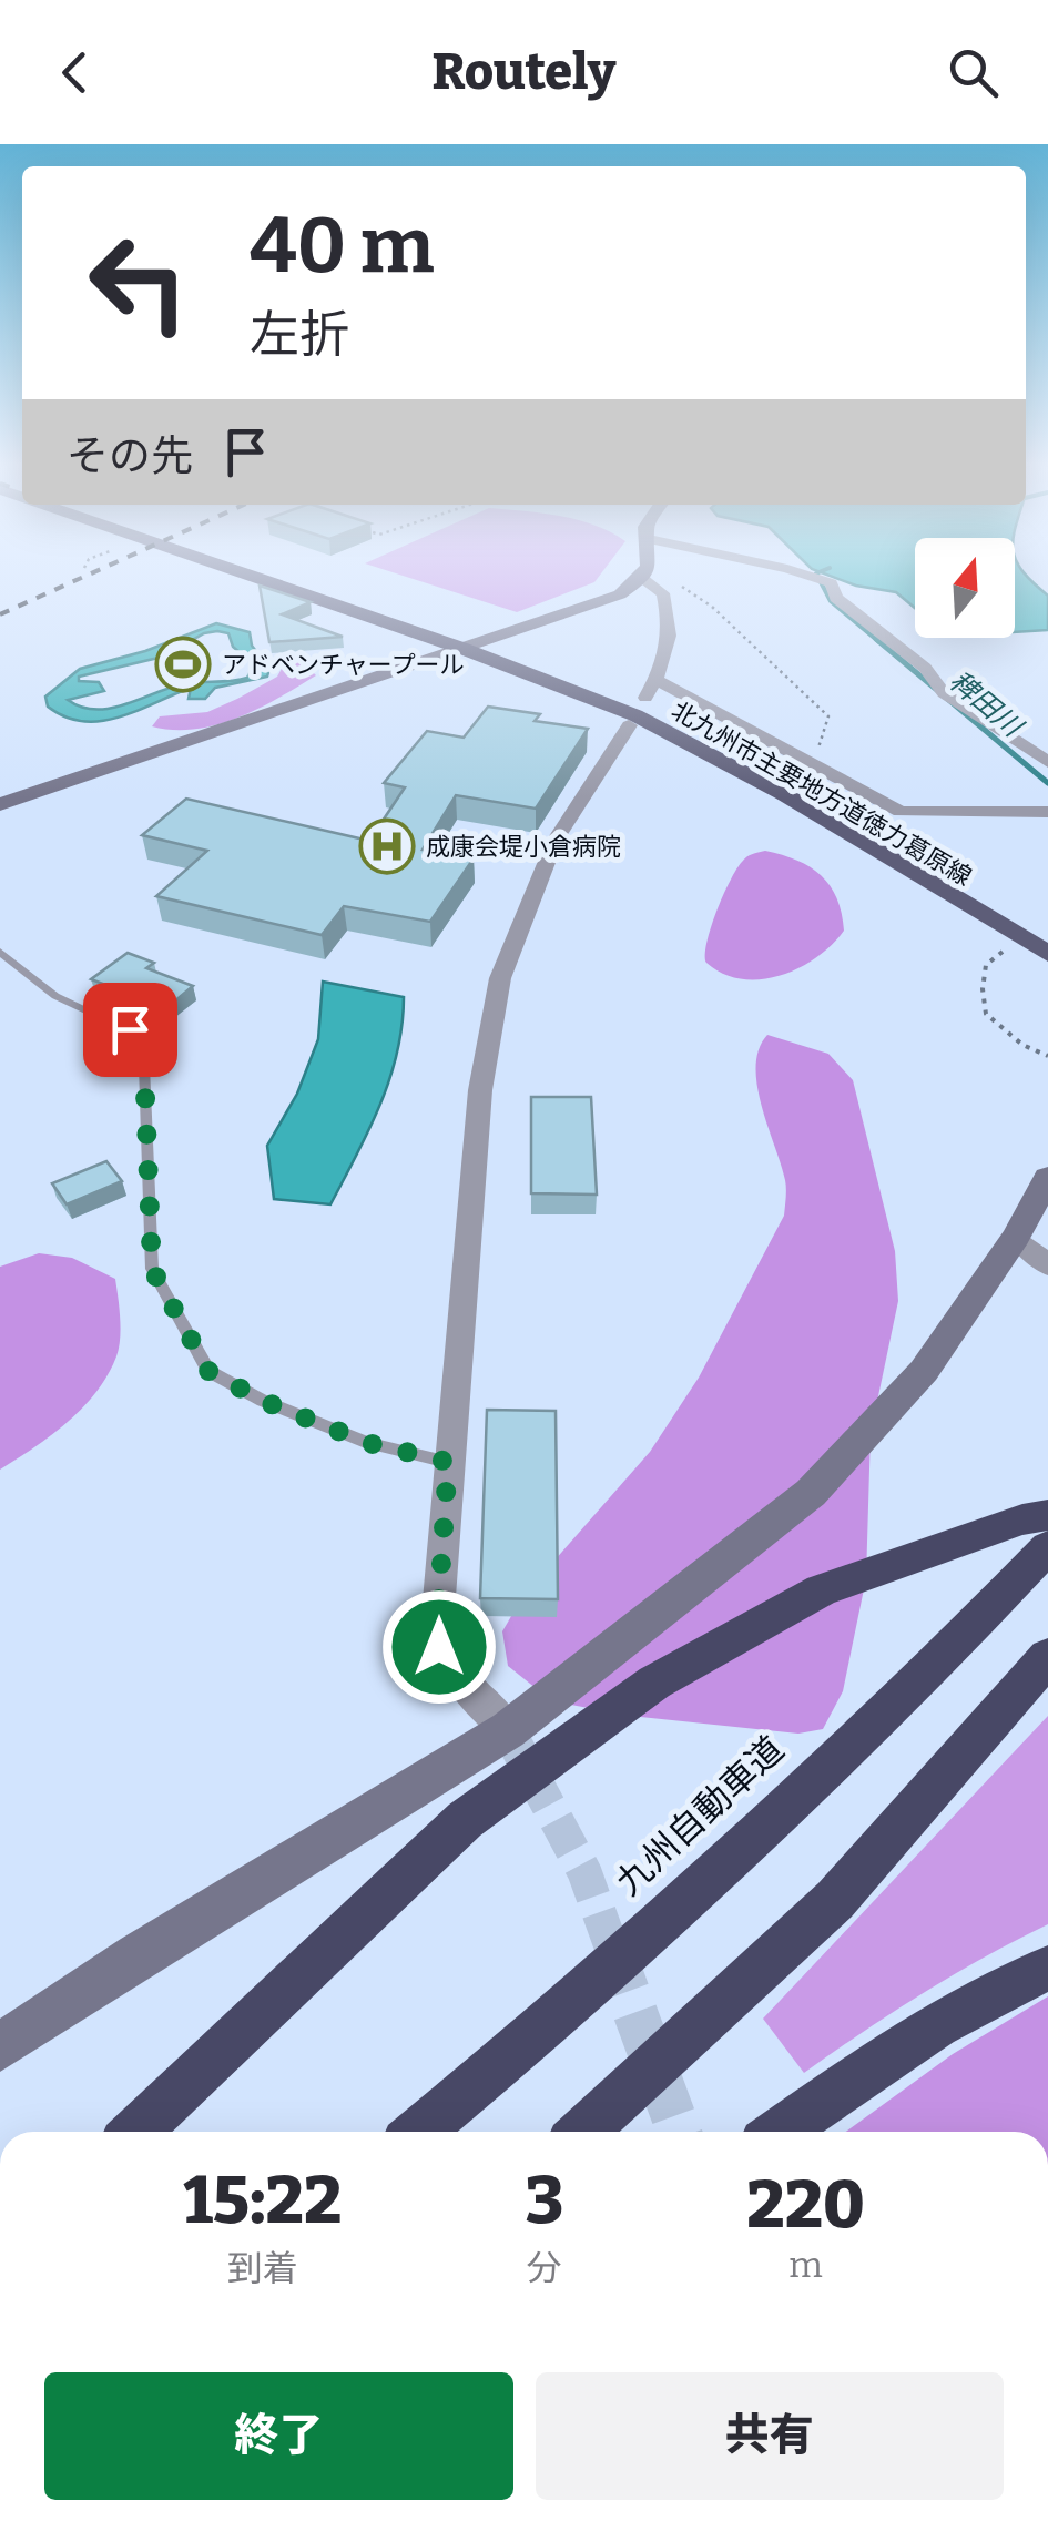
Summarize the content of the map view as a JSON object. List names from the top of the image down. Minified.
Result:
{"streets":{"highway":["九州自動車道"],"main road":["北九州市主要地方道徳力葛原線"]},"water":["稗田川"],"places":{"sports":["アドベンチャープール"],"hospital":["成康会堤小倉病院"]},"north":"top","page":{"header":"Routely","turn":["40 m","左折"],"then":"その先","eta":["15:22","到着","3","分","220","m"],"buttons":["終了","共有"]}}
